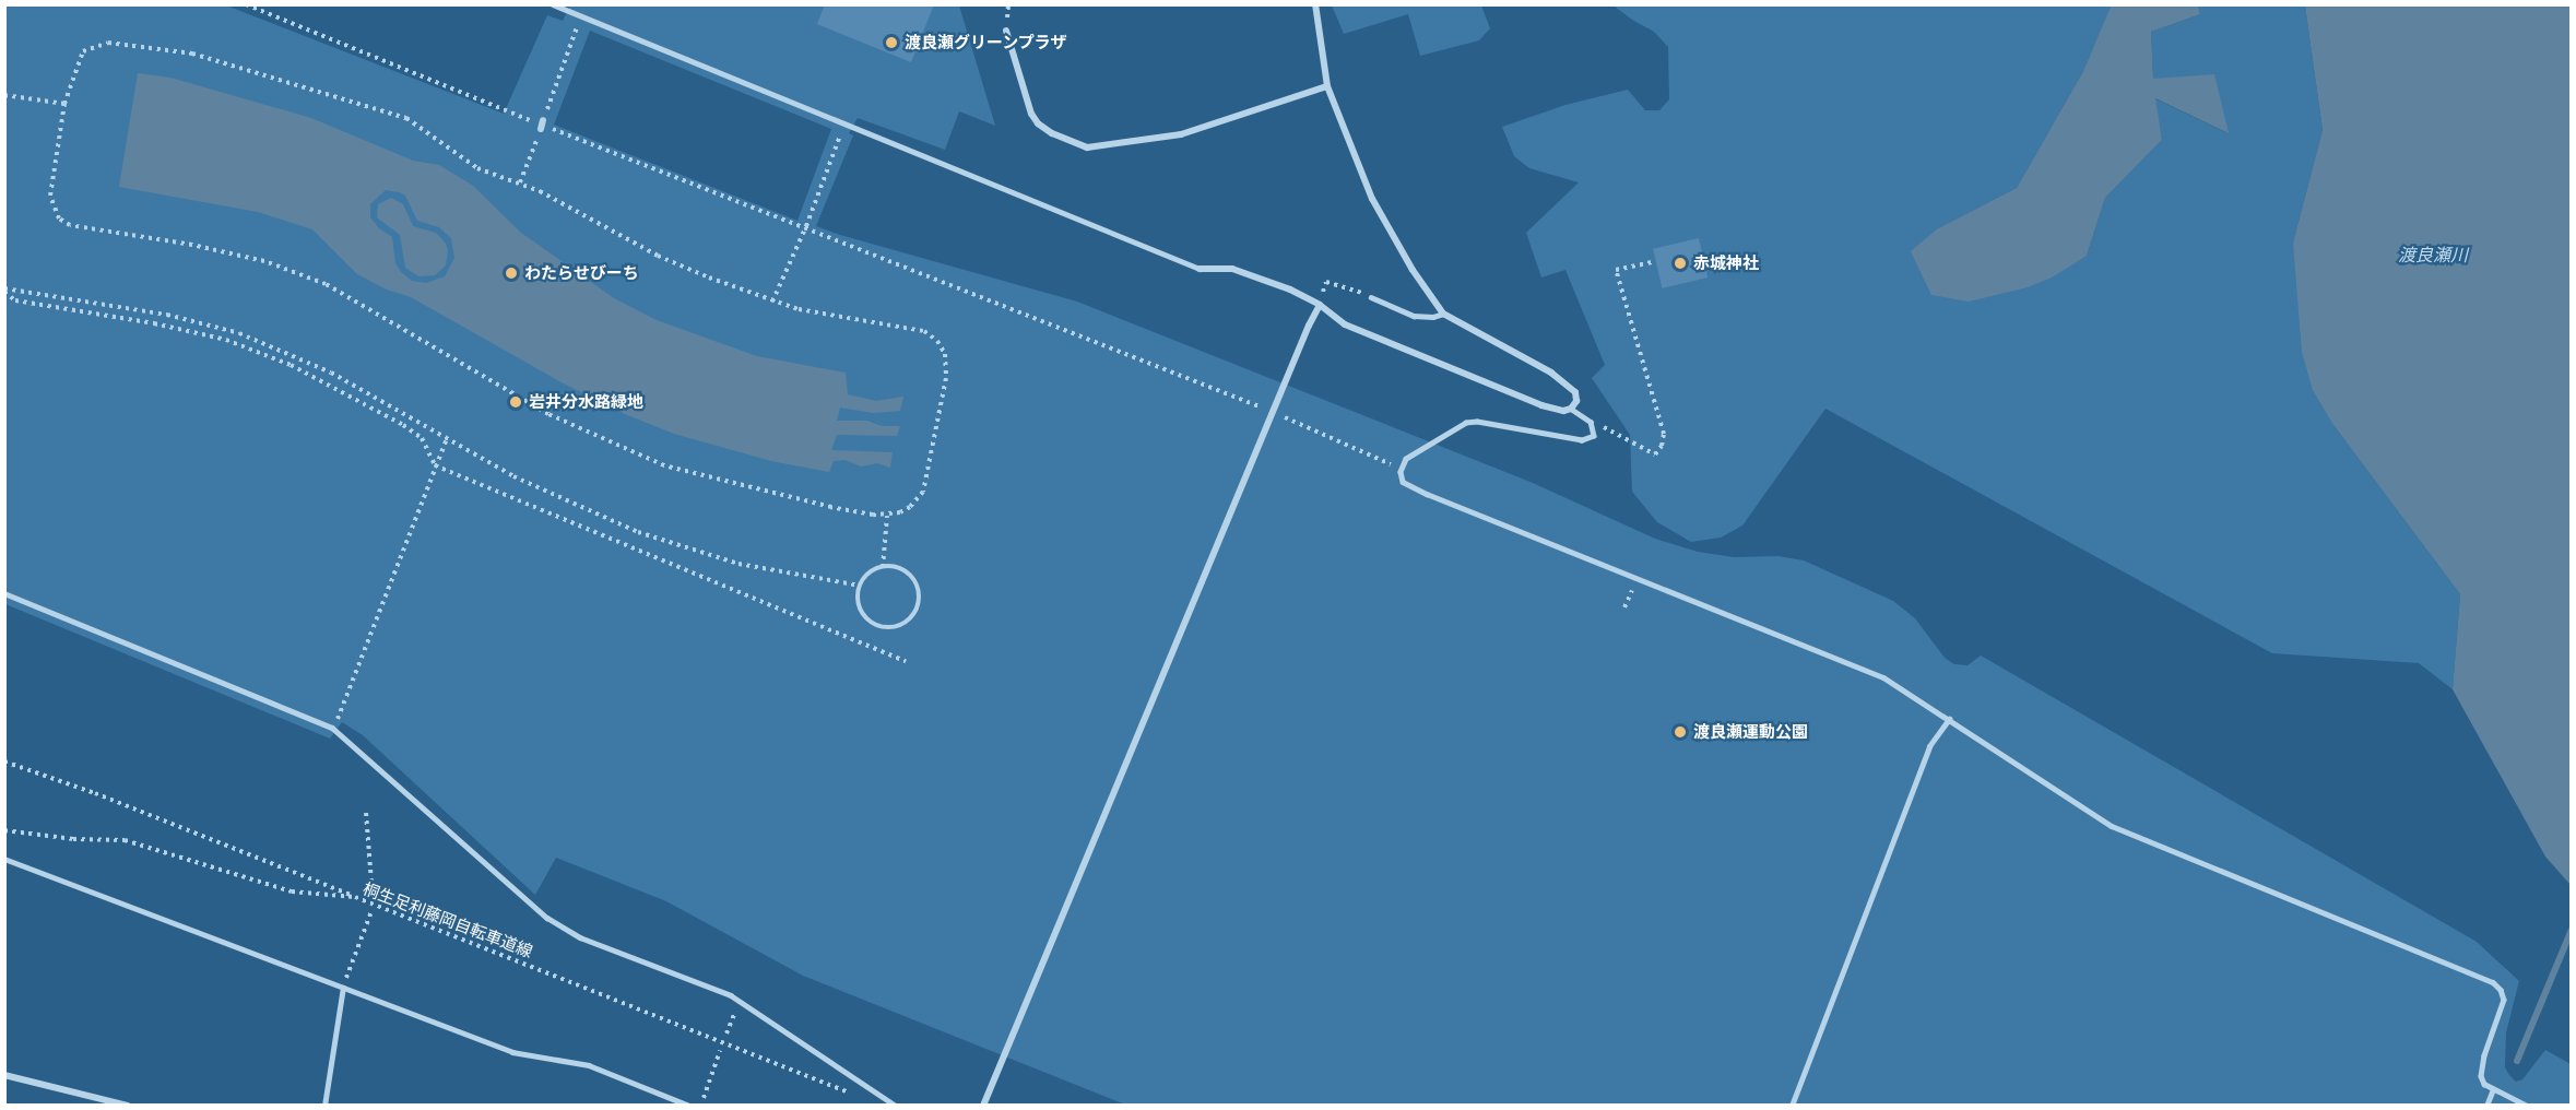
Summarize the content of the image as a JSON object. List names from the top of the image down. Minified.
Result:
{"streets":{"path":["桐生足利藤岡自転車道線"]},"water":["渡良瀬川"],"places":["渡良瀬グリーンプラザ","赤城神社","わたらせびーち","岩井分水路緑地","渡良瀬運動公園"]}
